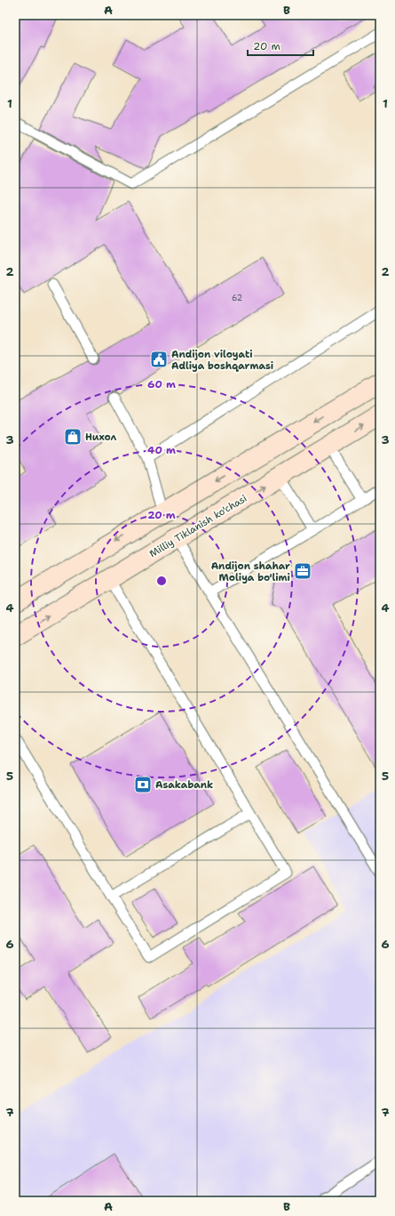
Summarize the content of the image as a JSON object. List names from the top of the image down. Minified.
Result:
{"streets":{"main road":["Milliy Tiklanish ko'chasi"]},"places":{"public building":["Andijon viloyati Adliya boshqarmasi"],"shop":["Нихол"],"office":["Andijon shahar Moliya bo'limi"],"bank":["Asakabank"]},"house_numbers":["62"],"scale_bar":"20 m","grid":{"columns":["A","B"],"rows":["1","2","3","4","5","6","7"]},"rings":["60 m","40 m","20 m"]}
